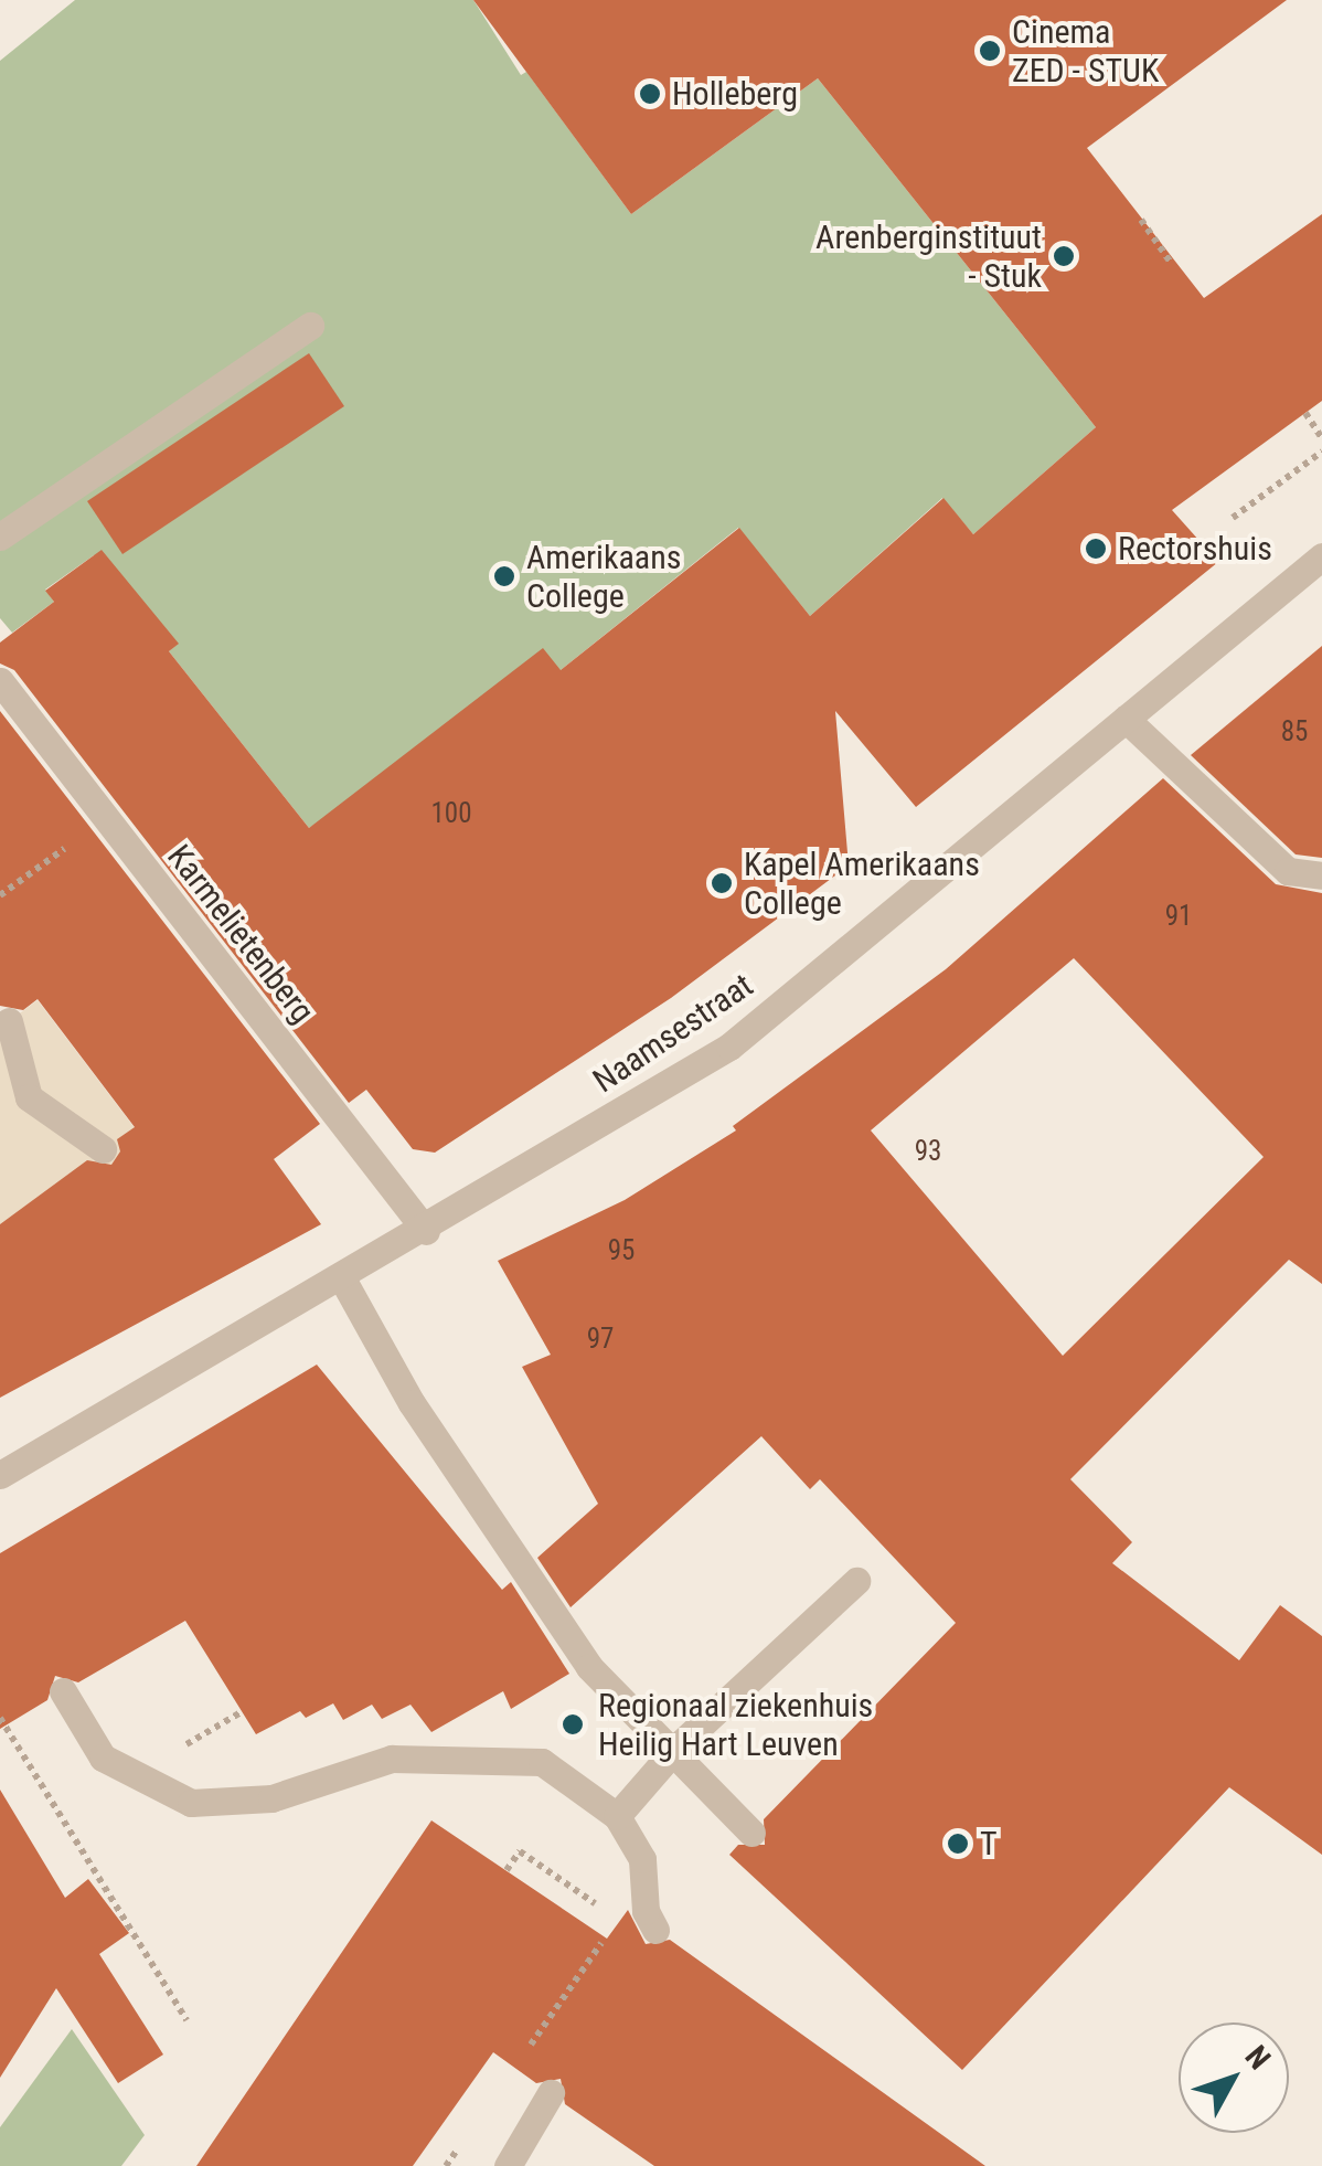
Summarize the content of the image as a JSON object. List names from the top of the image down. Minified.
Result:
{"streets":{"street":["Karmelietenberg","Naamsestraat"]},"crossings":[["Karmelietenberg","Naamsestraat"]],"places":["Cinema ZED - STUK","Holleberg","Arenberginstituut - Stuk","Rectorshuis","Amerikaans College","Kapel Amerikaans College","Regionaal ziekenhuis Heilig Hart Leuven","T"],"house_numbers":["85","100","91","93","95","97"],"north":"top right"}
